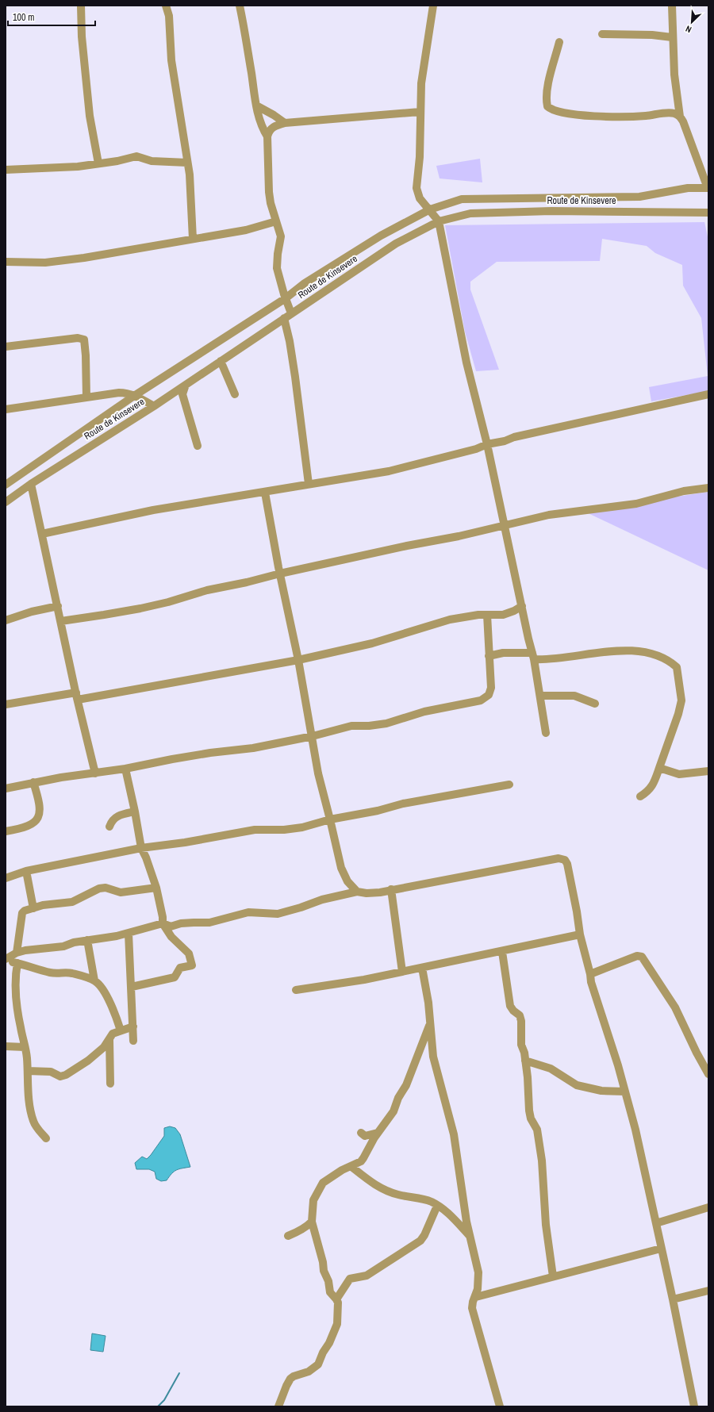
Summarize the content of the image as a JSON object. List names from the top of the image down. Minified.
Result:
{"streets":{"street":["Route de Kinsevere"]},"scale_bar":"100 m","north":"bottom left"}
